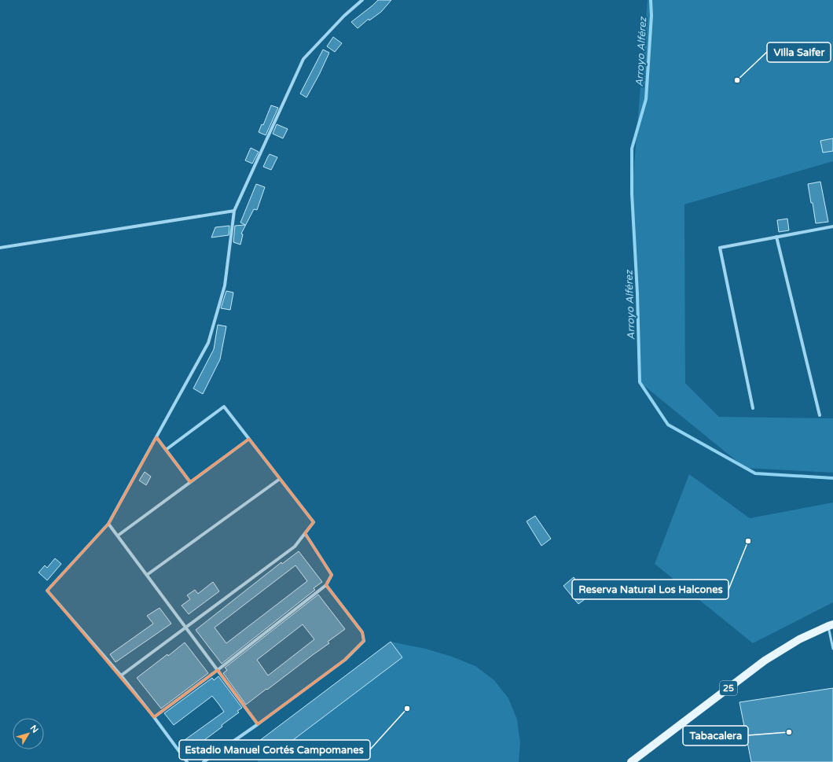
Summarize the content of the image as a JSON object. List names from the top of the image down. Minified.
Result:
{"streets":{"main road":["25"]},"water":["Arroyo Alférez"],"places":["Villa Saifer","Reserva Natural Los Halcones","Estadio Manuel Cortés Campomanes","Tabacalera"],"north":"top right"}
